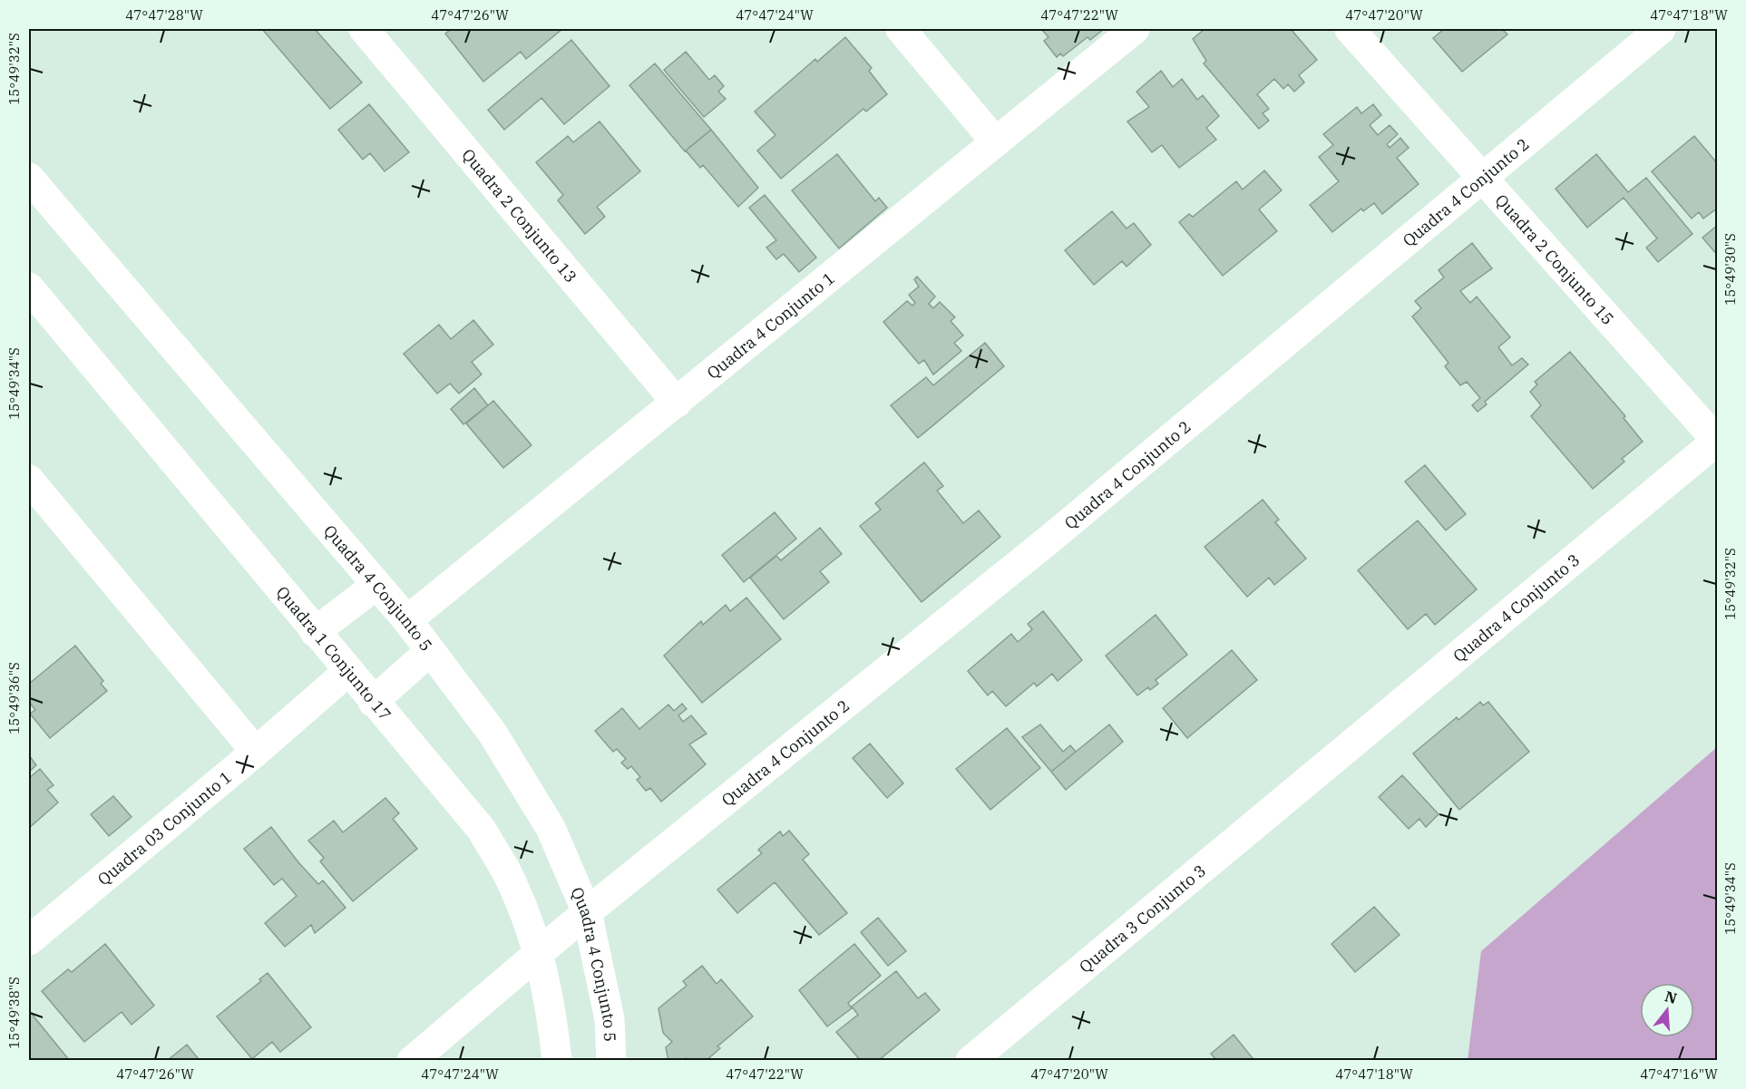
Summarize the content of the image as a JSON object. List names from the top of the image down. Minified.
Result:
{"streets":{"street":["Quadra 4 Conjunto 2","Quadra 2 Conjunto 13","Quadra 2 Conjunto 15","Quadra 4 Conjunto 1","Quadra 4 Conjunto 5","Quadra 4 Conjunto 3","Quadra 1 Conjunto 17","Quadra 03 Conjunto 1","Quadra 3 Conjunto 3"]},"crossings":[["Quadra 4 Conjunto 2","Quadra 2 Conjunto 15"],["Quadra 4 Conjunto 2","Quadra 4 Conjunto 5"],["Quadra 4 Conjunto 2","Quadra 1 Conjunto 17"],["Quadra 2 Conjunto 13","Quadra 4 Conjunto 1"],["Quadra 2 Conjunto 15","Quadra 4 Conjunto 3"],["Quadra 4 Conjunto 1","Quadra 4 Conjunto 5"],["Quadra 4 Conjunto 3","Quadra 3 Conjunto 3"],["Quadra 1 Conjunto 17","Quadra 03 Conjunto 1"]],"north":"top","coordinates":["47°47'28\"W","47°47'26\"W","47°47'24\"W","47°47'22\"W","47°47'20\"W","47°47'18\"W","15°49'32\"S","15°49'30\"S","15°49'34\"S","15°49'36\"S","15°49'38\"S","47°47'16\"W"]}
